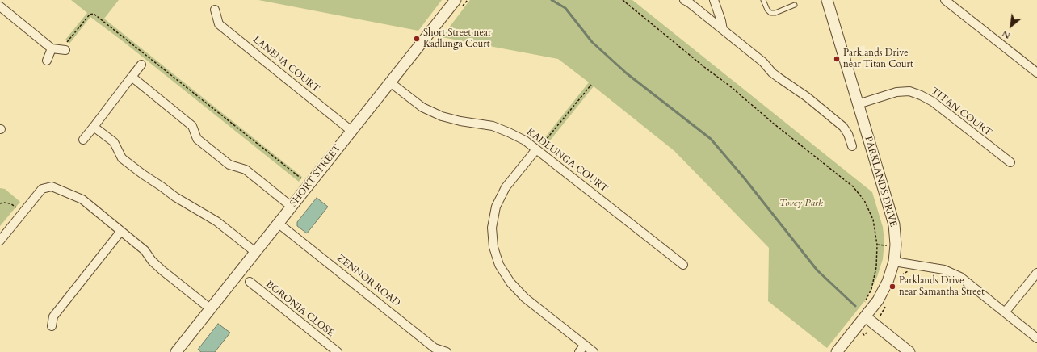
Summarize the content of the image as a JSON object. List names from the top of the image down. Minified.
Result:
{"streets":{"street":["LANENA COURT","TITAN COURT","KADLUNGA COURT","SHORT STREET","PARKLANDS DRIVE","ZENNOR ROAD","BORONIA CLOSE"]},"crossings":[["LANENA COURT","SHORT STREET"],["TITAN COURT","PARKLANDS DRIVE"],["KADLUNGA COURT","SHORT STREET"],["SHORT STREET","ZENNOR ROAD"]],"parks":["Tovey Park"],"places":["Short Street near Kadlunga Court","Parklands Drive near Titan Court","Parklands Drive near Samantha Street"],"north":"bottom left"}
